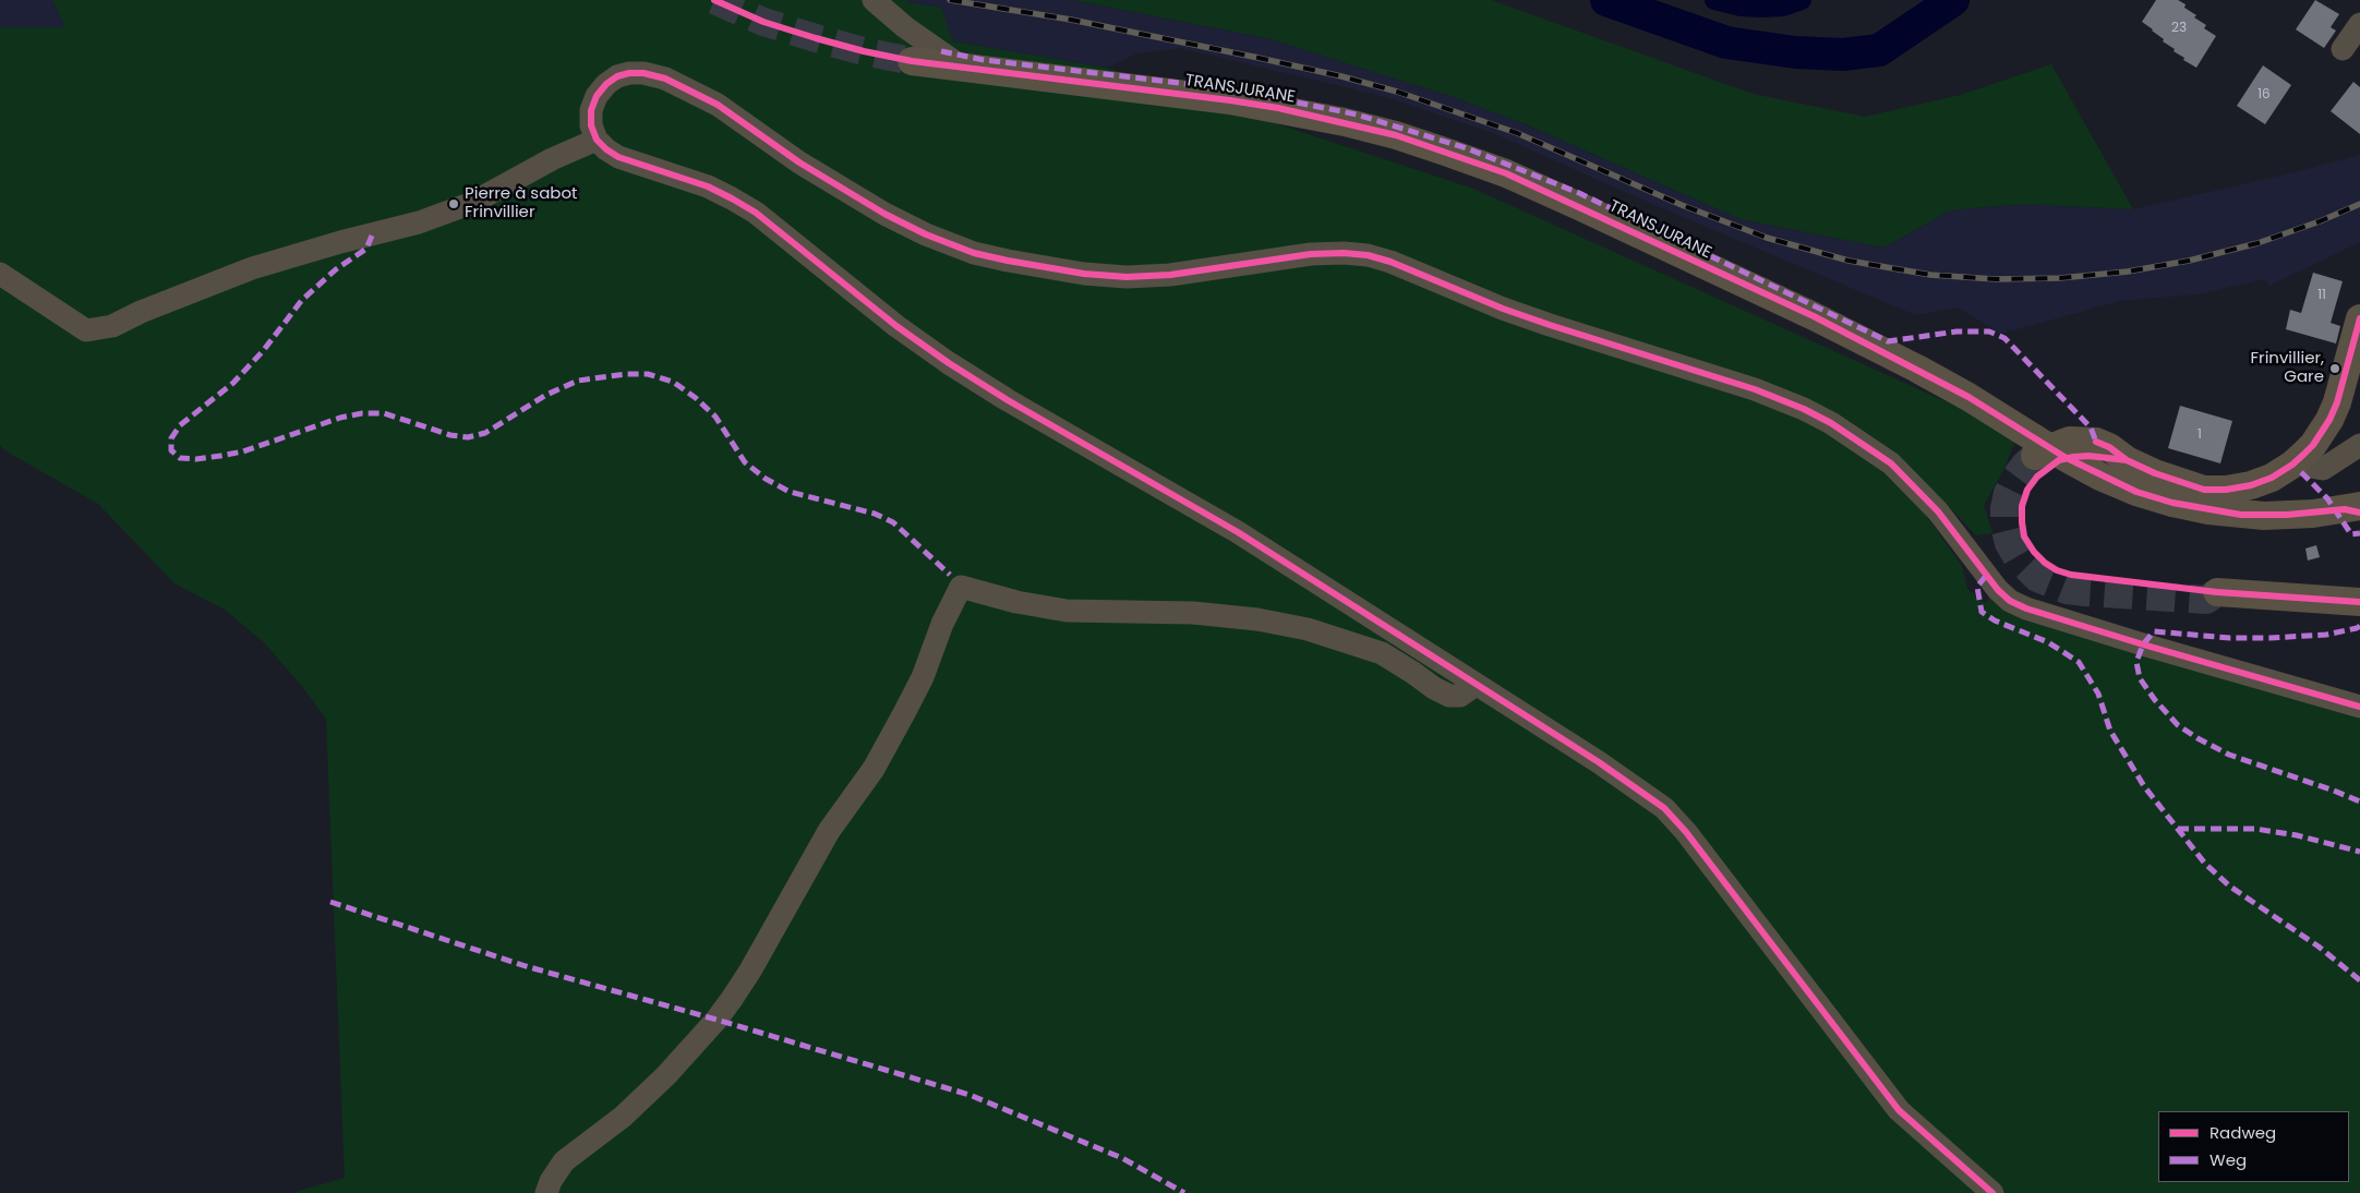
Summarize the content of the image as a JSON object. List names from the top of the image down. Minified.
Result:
{"streets":{"main road":["TRANSJURANE"]},"places":["Pierre à sabot Frinvillier","Frinvillier, Gare"],"house_numbers":["23","16","11","1"],"legend":["Radweg","Weg"]}
